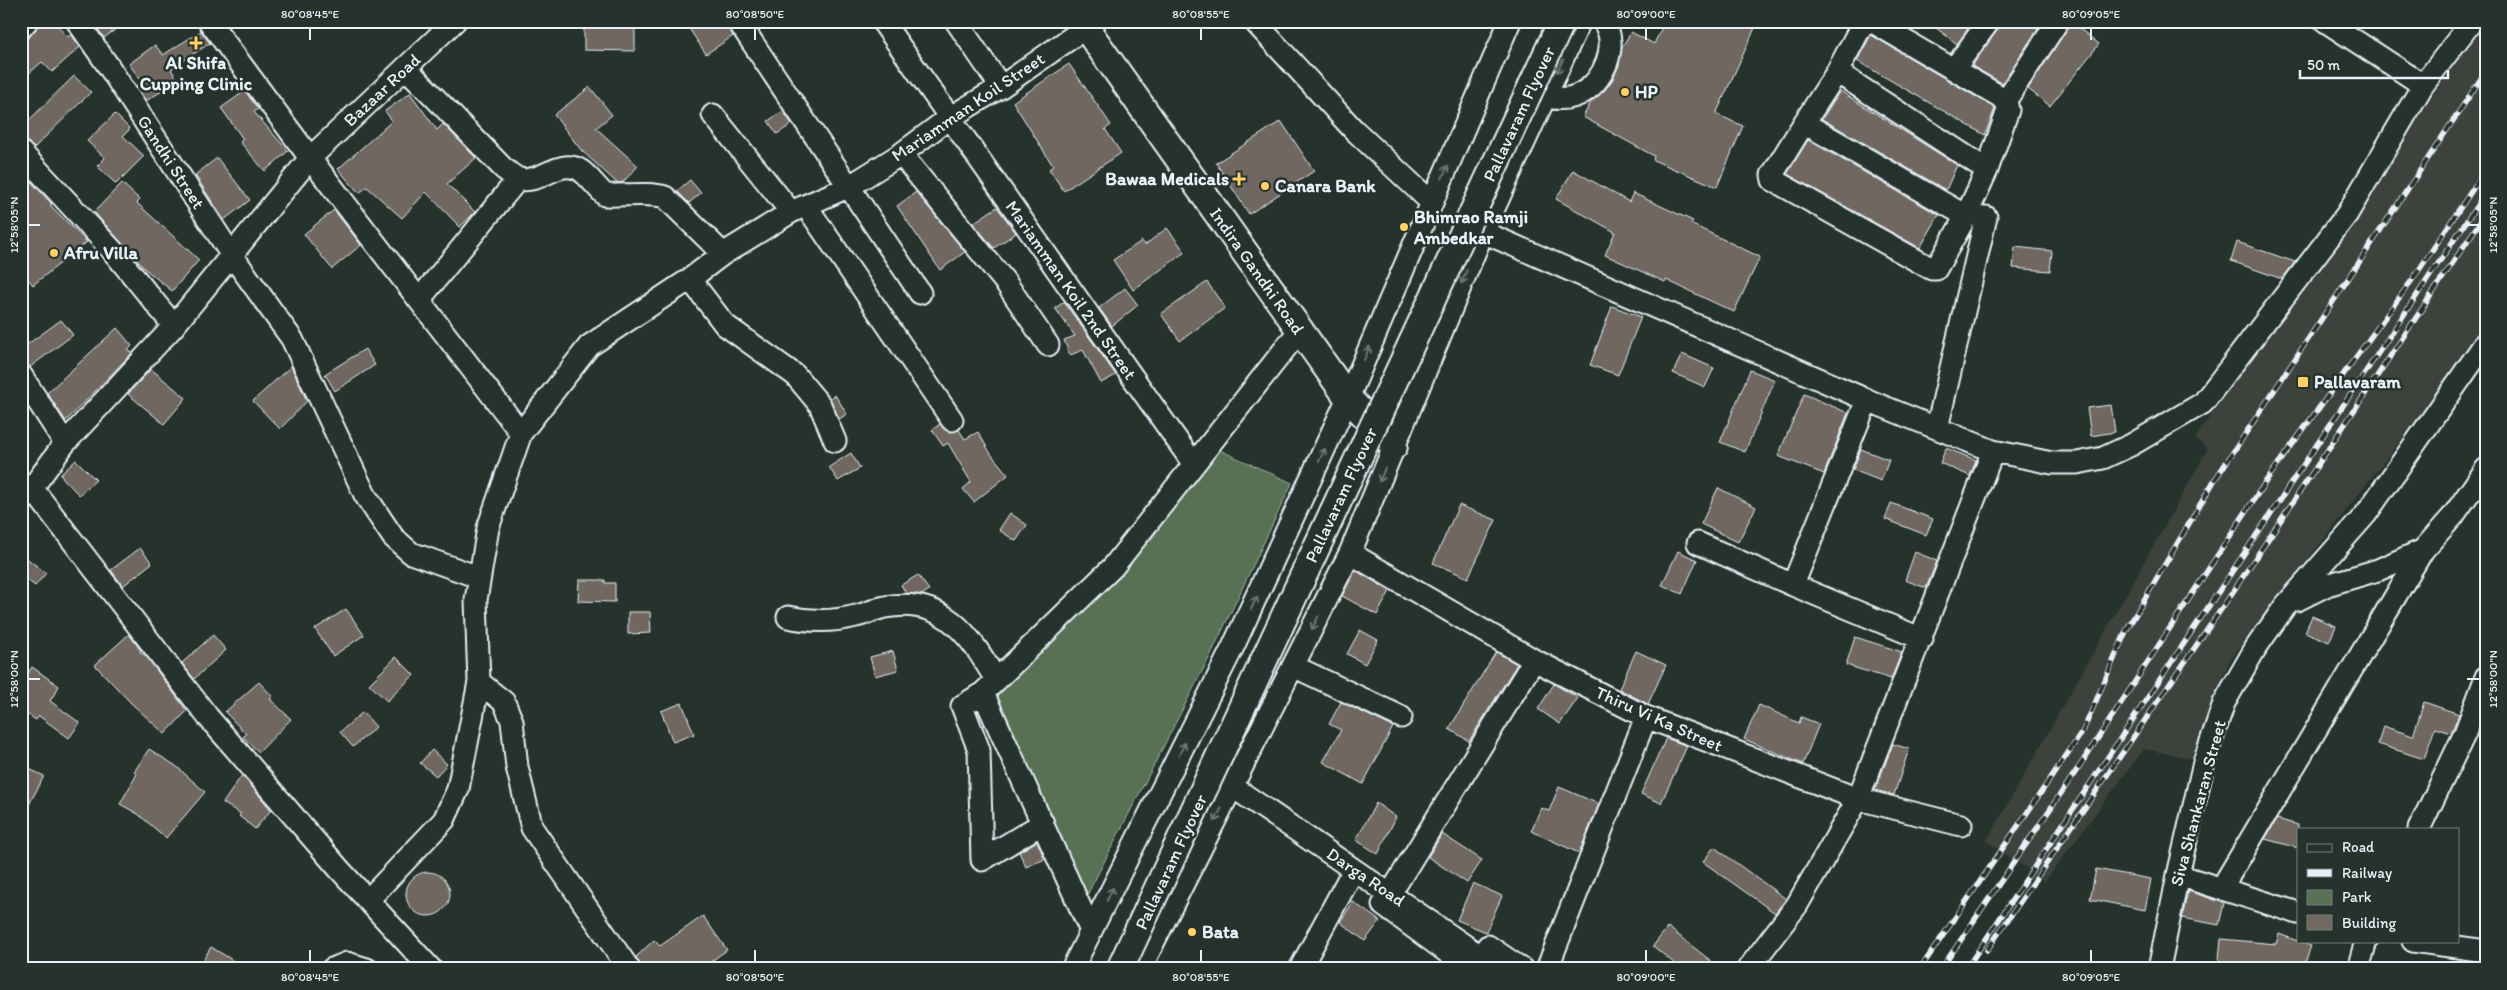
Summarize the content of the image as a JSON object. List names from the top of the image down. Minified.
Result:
{"streets":{"main road":["Pallavaram Flyover","Indira Gandhi Road"],"street":["Bazaar Road","Mariamman Koil Street","Gandhi Street","Mariamman Koil 2nd Street","Thiru Vi Ka Street","Siva Shankaran Street","Darga Road"]},"crossings":[["Bazaar Road","Gandhi Street"],["Mariamman Koil Street","Gandhi Street"],["Mariamman Koil Street","Indira Gandhi Road"],["Mariamman Koil Street","Mariamman Koil 2nd Street"]],"places":{"health":["Al Shifa Cupping Clinic","Bawaa Medicals"],"other":["HP","Canara Bank","Bhimrao Ramji Ambedkar","Afru Villa","Bata"],"transit":["Pallavaram"]},"legend":["Road","Railway","Park","Building"],"scale_bar":"50 m","coordinates":["80°08'45\"E","80°08'50\"E","80°08'55\"E","80°09'00\"E","80°09'05\"E","12°58'05\"N","12°58'00\"N"]}
